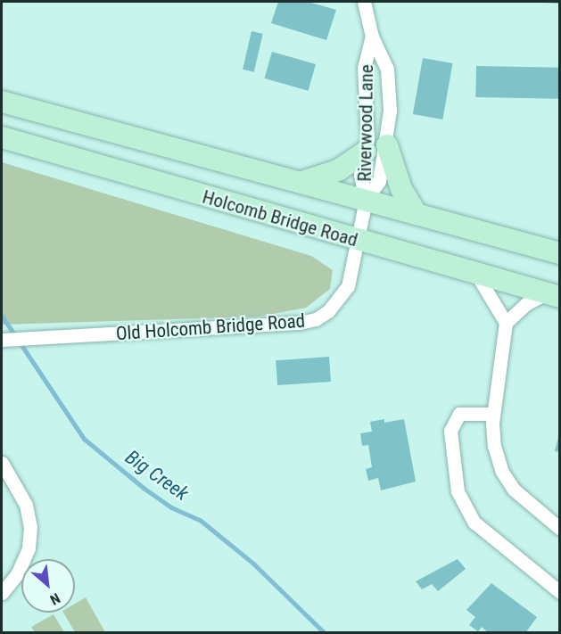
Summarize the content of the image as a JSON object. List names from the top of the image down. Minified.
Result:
{"streets":{"main road":["Holcomb Bridge Road"],"street":["Riverwood Lane","Old Holcomb Bridge Road"]},"crossings":[["Riverwood Lane","Old Holcomb Bridge Road"],["Holcomb Bridge Road","Old Holcomb Bridge Road"]],"water":["Big Creek"],"north":"bottom right"}
